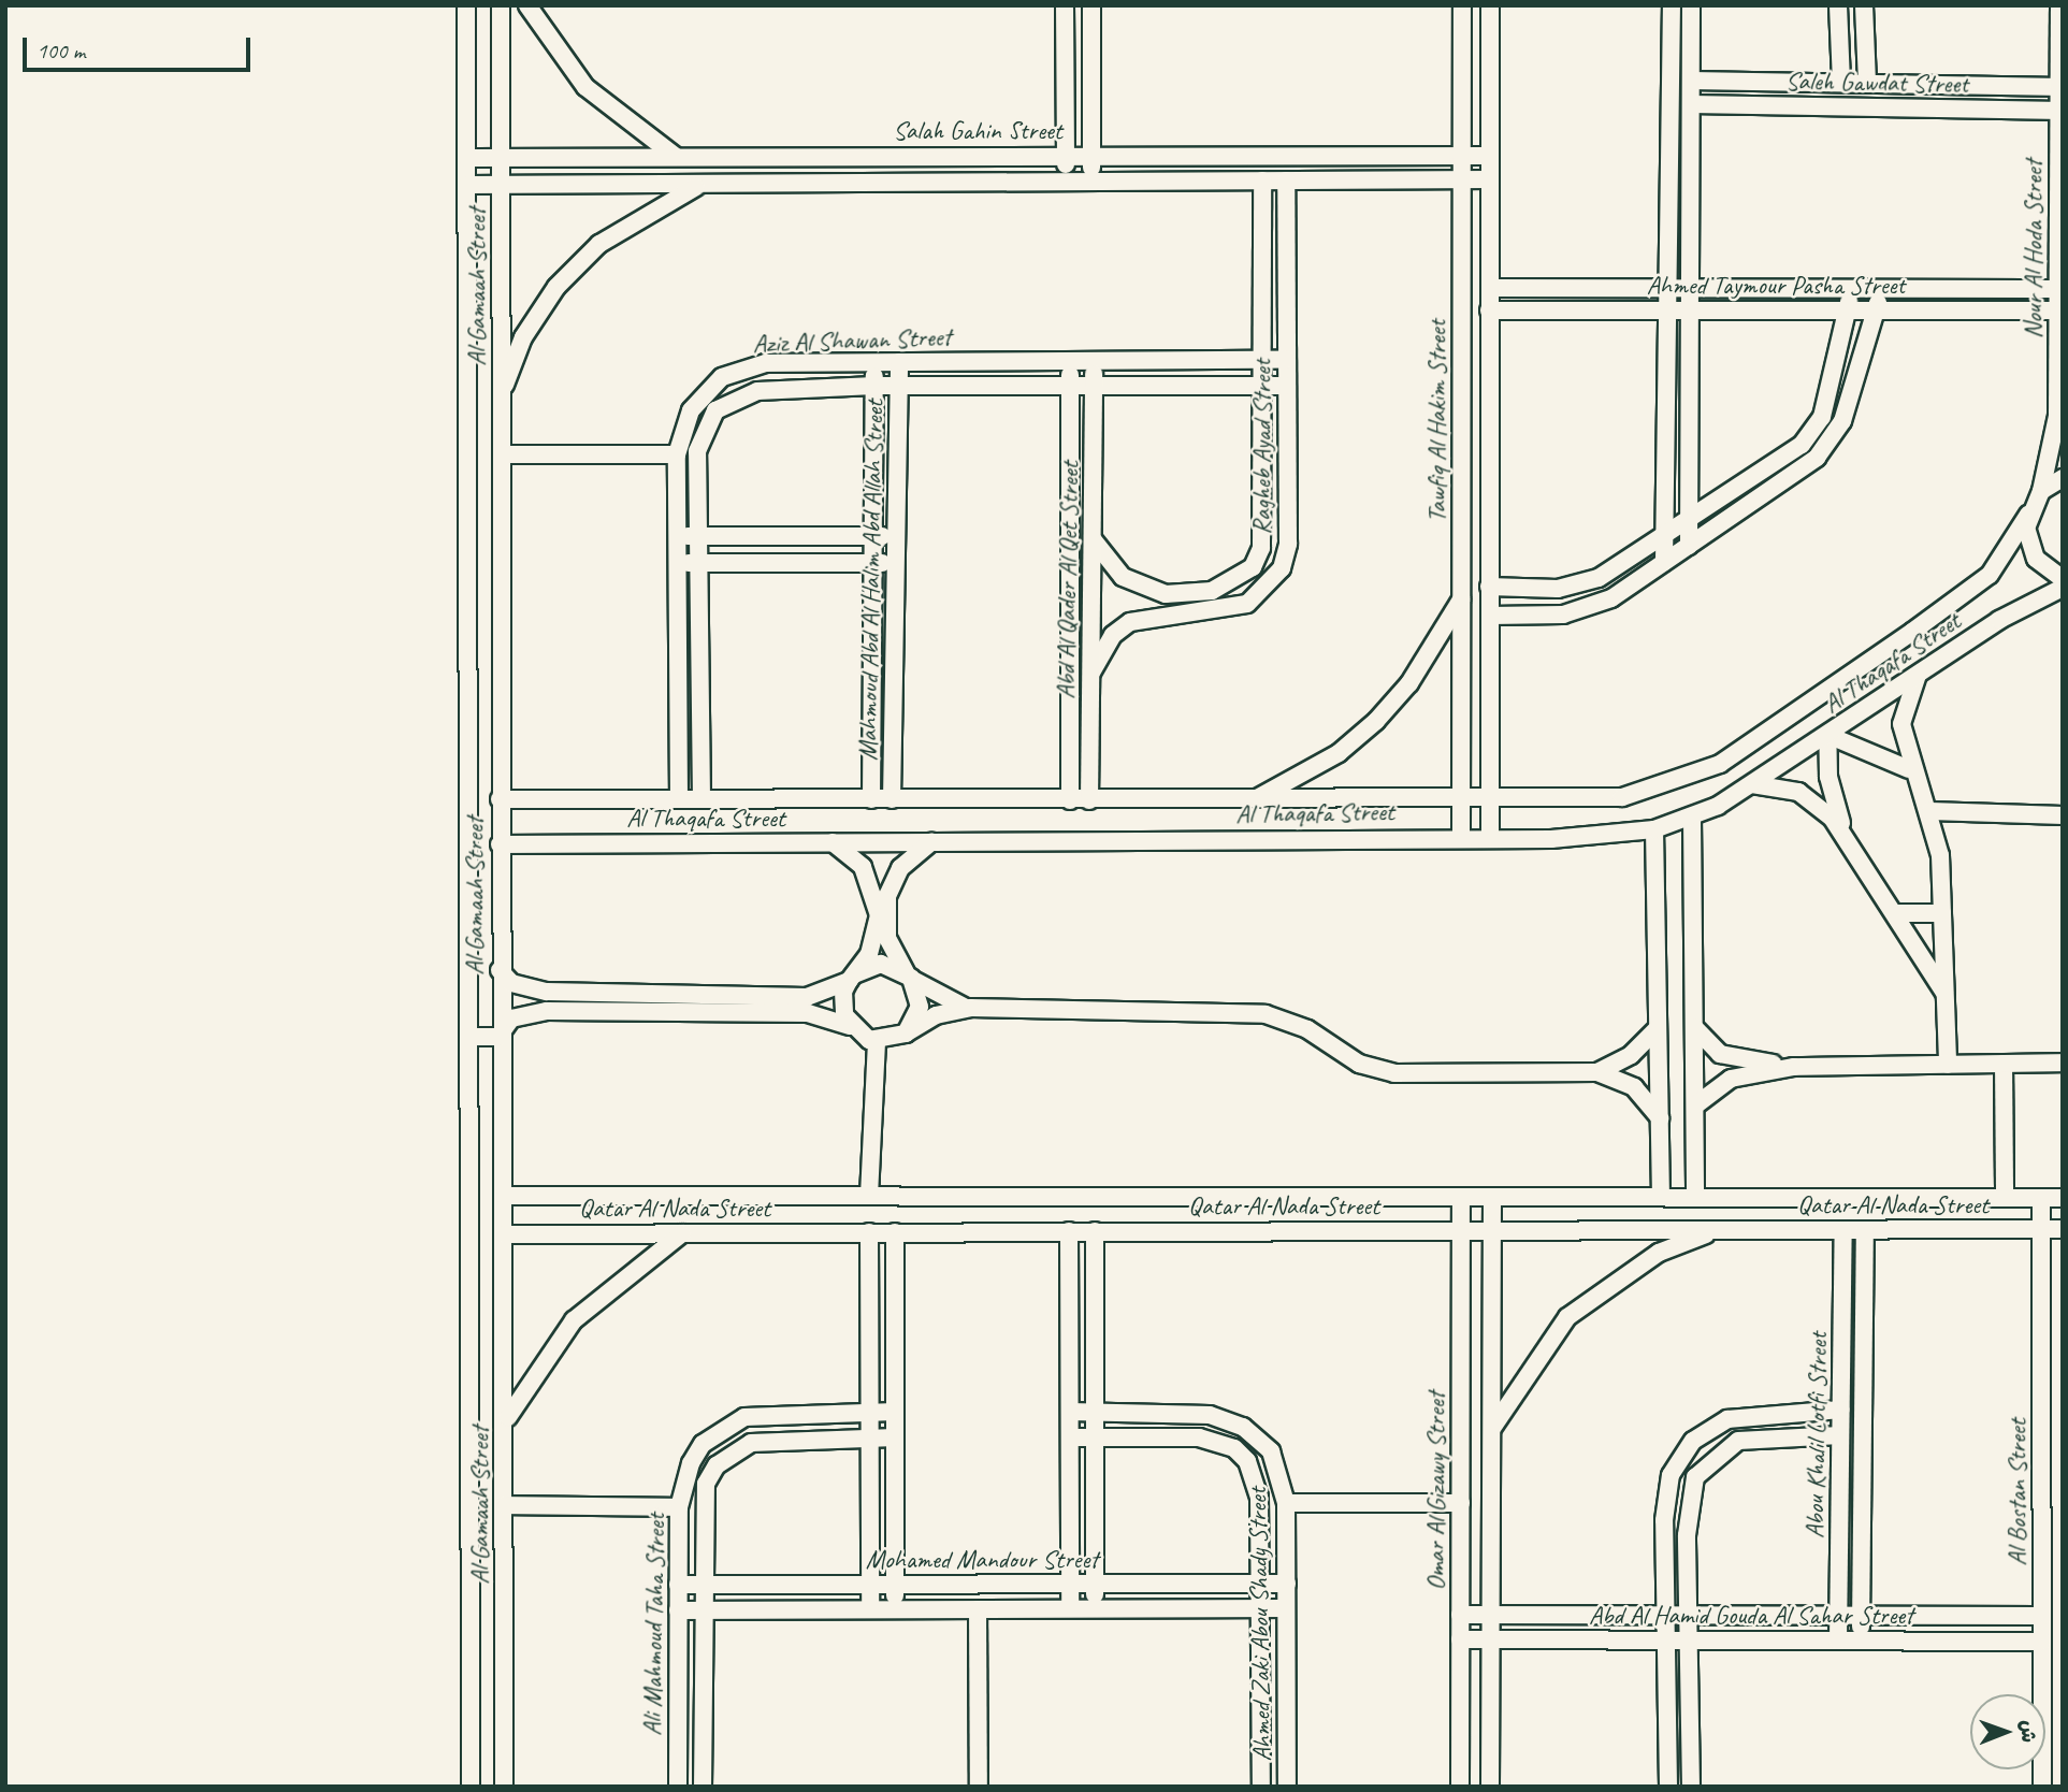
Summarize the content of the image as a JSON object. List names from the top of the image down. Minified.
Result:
{"streets":{"street":["Saleh Gawdat Street","Salah Gahin Street","Nour Al Hoda Street","Ahmed Taymour Pasha Street","Al Gamaah Street","Aziz Al Shawan Street","Tawfiq Al Hakim Street","Ragheb Ayad Street","Mahmoud Abd Al Halim Abd Allah Street","Abd Al Qader Al Qet Street","Al Thaqafa Street","Qatar Al Nada Street","Abou Khalil Lotfi Street","Omar Al Gizawy Street","Al Bostan Street","Mohamed Mandour Street","Abd Al Hamid Gouda Al Sahar Street","Ali Mahmoud Taha Street","Ahmed Zaki Abou Shady Street"]},"crossings":[["Saleh Gawdat Street","Nour Al Hoda Street"],["Salah Gahin Street","Al Gamaah Street"],["Salah Gahin Street","Tawfiq Al Hakim Street"],["Salah Gahin Street","Ragheb Ayad Street"],["Nour Al Hoda Street","Ahmed Taymour Pasha Street"],["Nour Al Hoda Street","Al Thaqafa Street"],["Ahmed Taymour Pasha Street","Tawfiq Al Hakim Street"],["Al Gamaah Street","Al Thaqafa Street"],["Al Gamaah Street","Qatar Al Nada Street"],["Aziz Al Shawan Street","Ragheb Ayad Street"],["Aziz Al Shawan Street","Mahmoud Abd Al Halim Abd Allah Street"],["Aziz Al Shawan Street","Abd Al Qader Al Qet Street"],["Aziz Al Shawan Street","Al Thaqafa Street"],["Tawfiq Al Hakim Street","Al Thaqafa Street"],["Ragheb Ayad Street","Abd Al Qader Al Qet Street"],["Mahmoud Abd Al Halim Abd Allah Street","Al Thaqafa Street"],["Abd Al Qader Al Qet Street","Al Thaqafa Street"],["Qatar Al Nada Street","Abou Khalil Lotfi Street"],["Qatar Al Nada Street","Omar Al Gizawy Street"],["Qatar Al Nada Street","Al Bostan Street"],["Abou Khalil Lotfi Street","Abd Al Hamid Gouda Al Sahar Street"],["Omar Al Gizawy Street","Abd Al Hamid Gouda Al Sahar Street"],["Al Bostan Street","Abd Al Hamid Gouda Al Sahar Street"],["Mohamed Mandour Street","Ali Mahmoud Taha Street"],["Mohamed Mandour Street","Ahmed Zaki Abou Shady Street"]],"scale_bar":"100 m","north":"right"}
